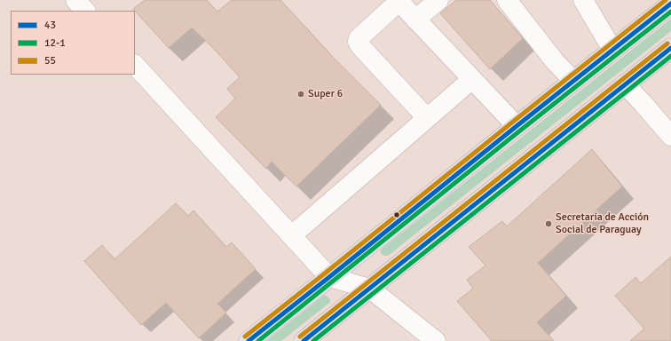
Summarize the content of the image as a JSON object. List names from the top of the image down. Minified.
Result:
{"places":["Super 6","Secretaría de Acción Social de Paraguay"],"lines":["transit line 55","transit line 43","transit line 12-1"],"legend":["43","12-1","55"]}
